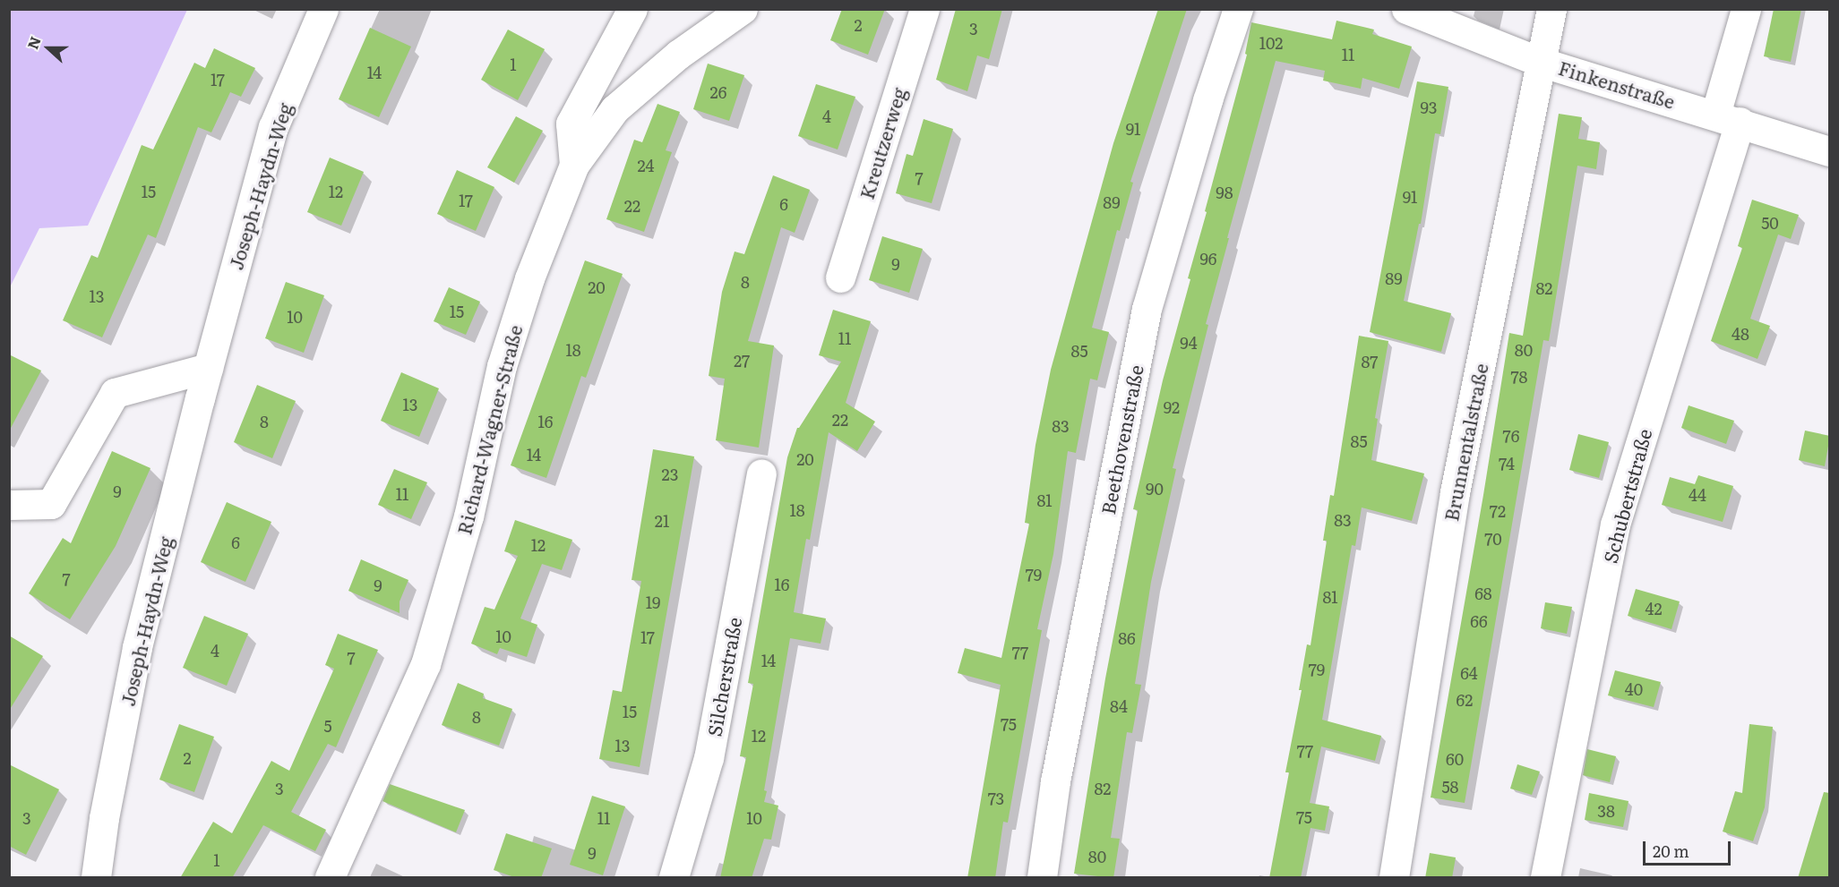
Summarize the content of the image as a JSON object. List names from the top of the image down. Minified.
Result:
{"streets":{"street":["Finkenstraße","Kreutzerweg","Joseph-Haydn-Weg","Richard-Wagner-Straße","Beethovenstraße","Brunnentalstraße","Schubertstraße","Silcherstraße"]},"crossings":[["Finkenstraße","Brunnentalstraße"],["Finkenstraße","Schubertstraße"]],"house_numbers":["2","3","102","11","1","14","17","26","93","4","91","24","7","15","12","98","91","17","89","6","22","50","96","9","89","8","20","82","13","15","10","48","11","94","18","80","85","27","87","78","13","92","22","8","16","83","76","85","14","20","74","23","90","9","11","44","81","18","72","83","21","70","6","12","79","7","16","9","68","81","19","42","66","10","17","86","4","77","7","14","79","64","40","62","84","15","8","75","5","12","13","77","2","60","58","3","82","73","38","75","3","11","10","9","80","1"],"scale_bar":"20 m","north":"left"}
